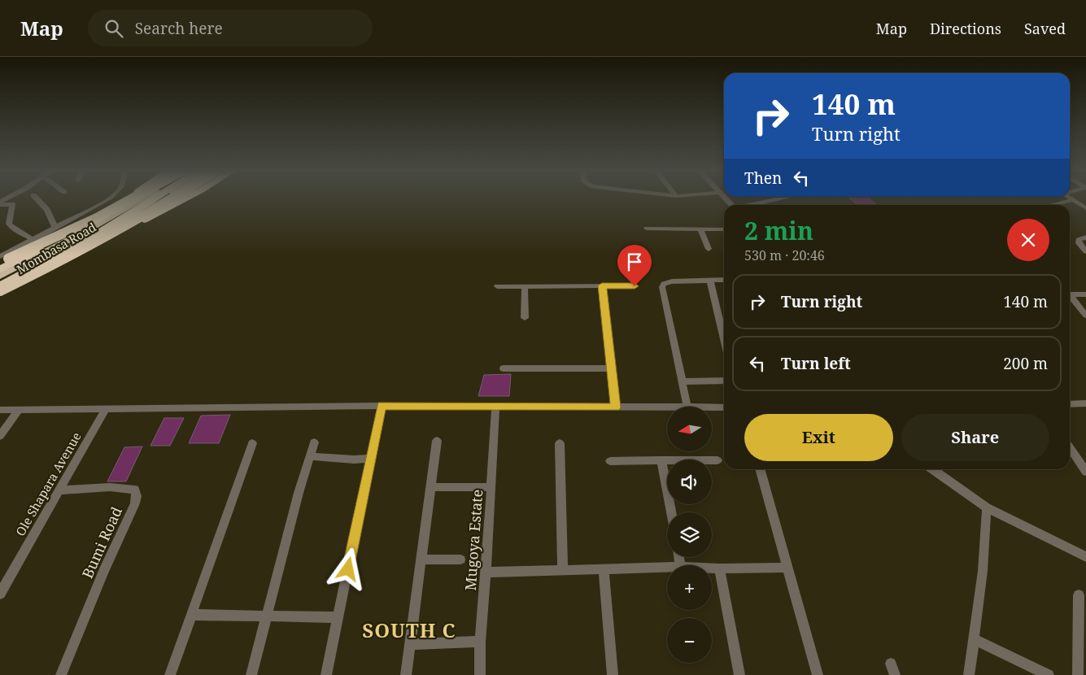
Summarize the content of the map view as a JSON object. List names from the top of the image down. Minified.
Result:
{"streets":{"highway":["Mombasa Road"],"street":["Ole Shapara Avenue","Mugoya Estate","Bumi Road"]},"crossings":[["Ole Shapara Avenue","Bumi Road"]],"districts":["SOUTH C"],"north":"left","page":{"header":"Map","search":"Search here","nav":["Map","Directions","Saved"],"turn":["140 m","Turn right"],"then":"Then","heading":["2 min","530 m · 20:46"],"list":[{"name":"Turn right","value":"140 m"},{"name":"Turn left","value":"200 m"}],"buttons":["Exit","Share"],"map_buttons":["+","−"]}}
